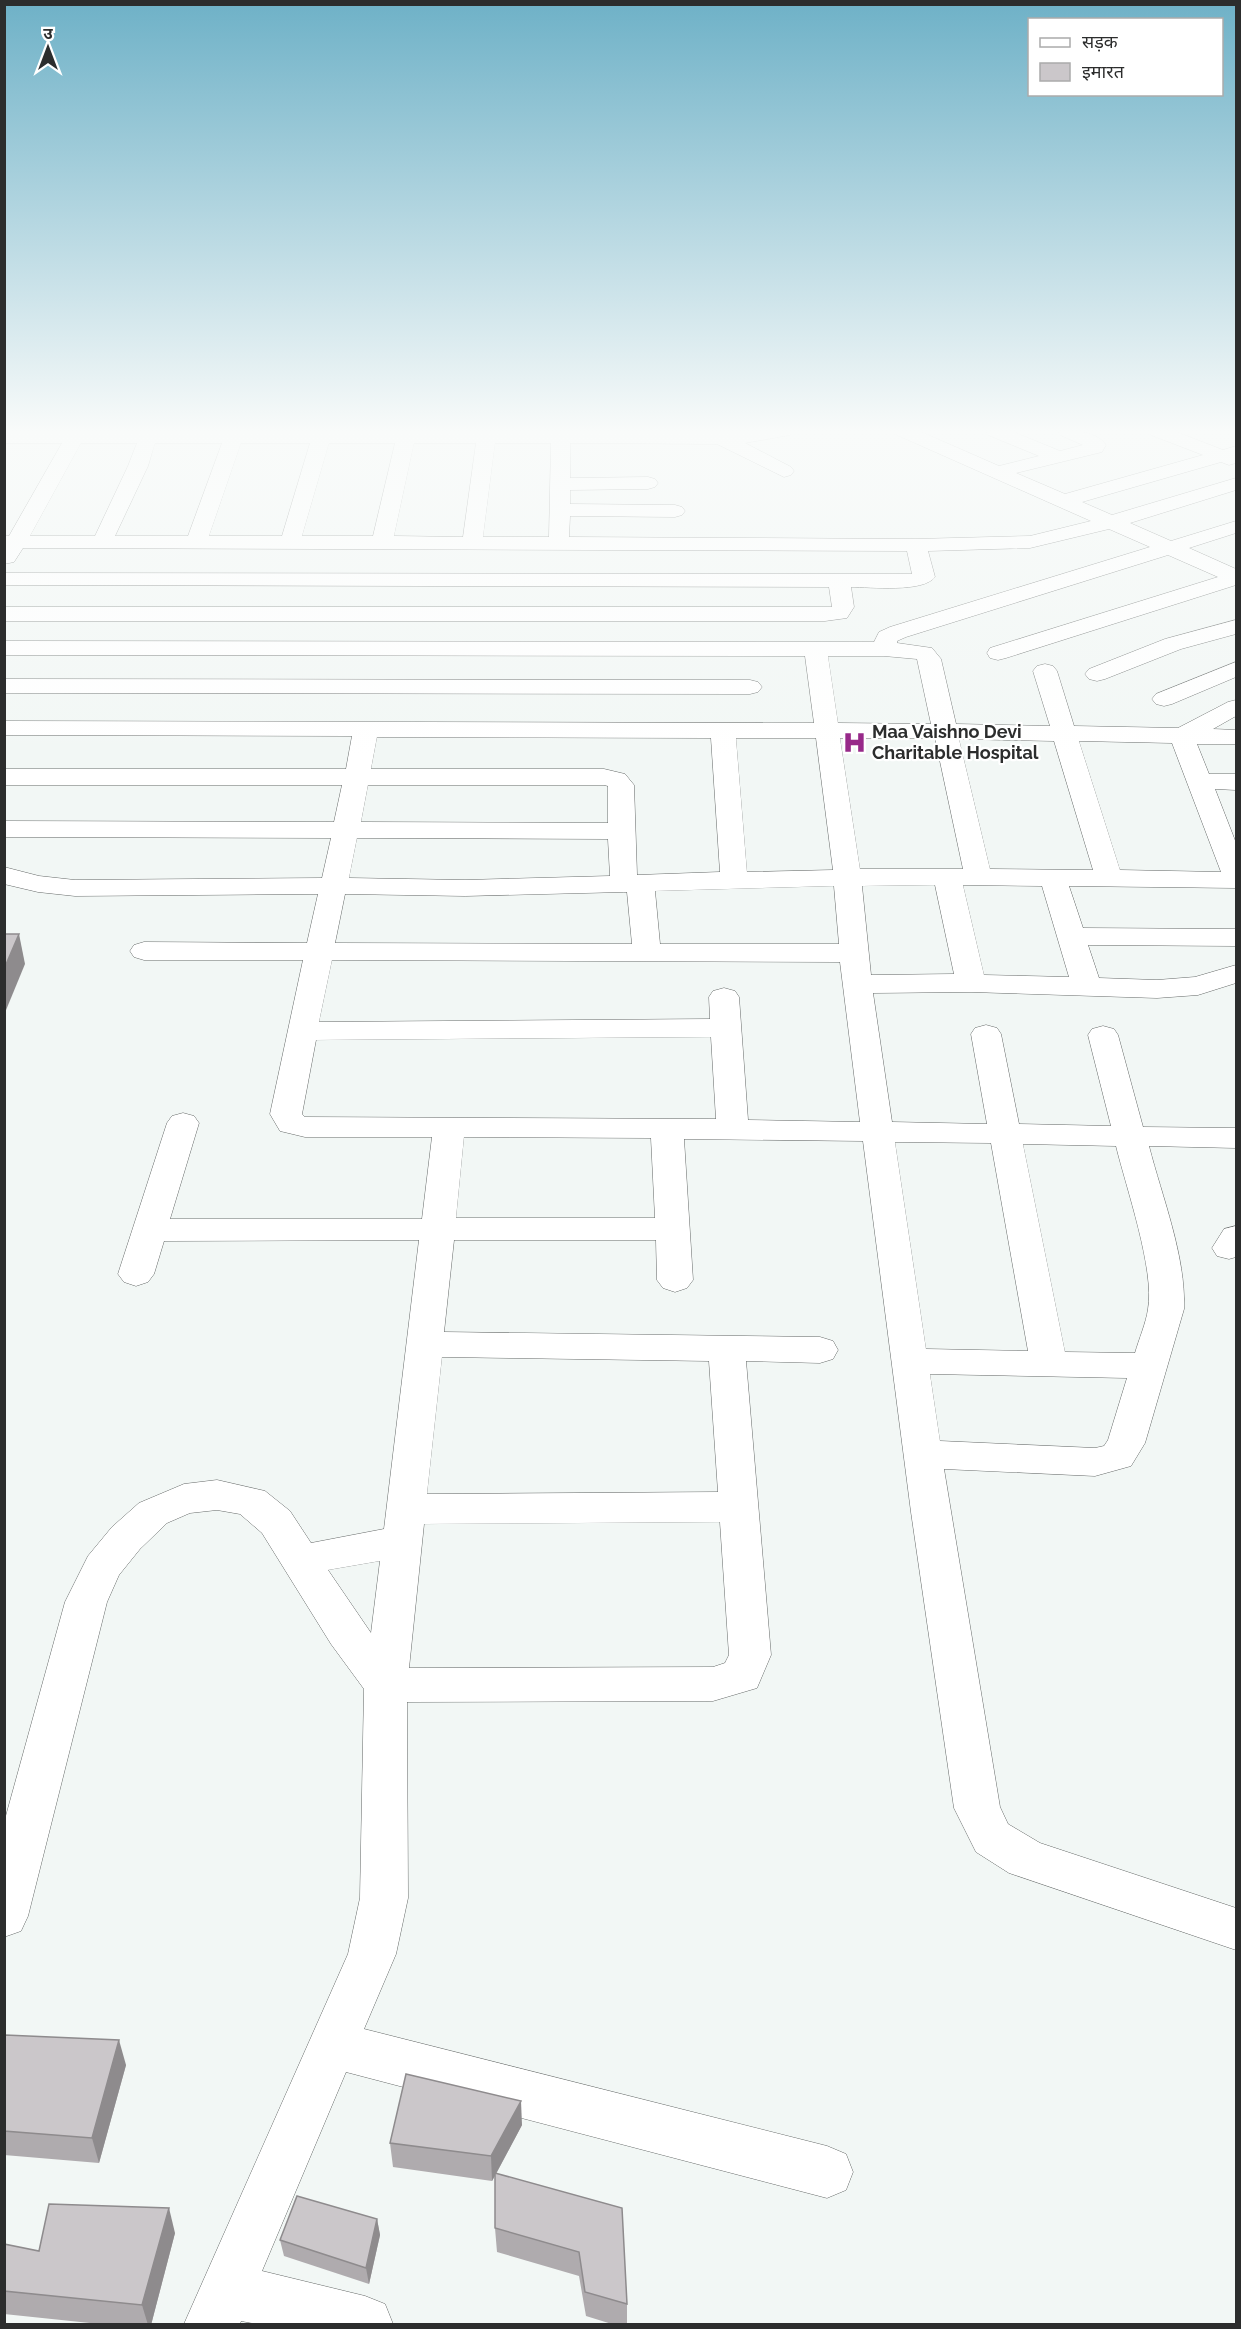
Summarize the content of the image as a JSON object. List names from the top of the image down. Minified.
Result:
{"places":{"hospital":["Maa Vaishno Devi Charitable Hospital"]},"legend":["सड़क","इमारत"],"north":"top"}
